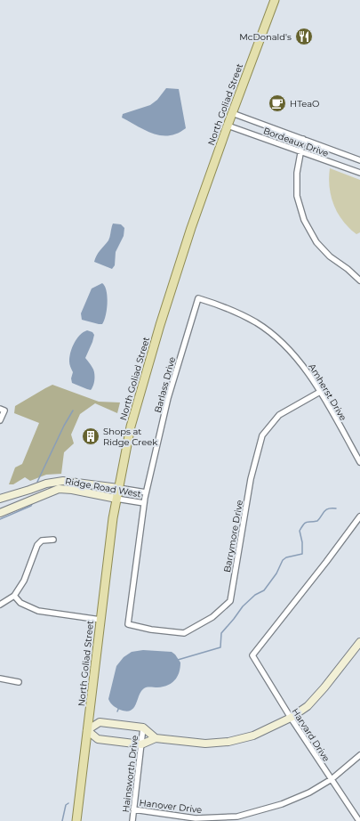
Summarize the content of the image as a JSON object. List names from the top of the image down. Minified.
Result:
{"streets":{"main road":["North Goliad Street"],"street":["Bordeaux Drive","Barlass Drive","Amherst Drive","Ridge Road West","Barrymore Drive","Harvard Drive","Hainsworth Drive","Hanover Drive"]},"crossings":[["North Goliad Street","Bordeaux Drive"],["North Goliad Street","Ridge Road West"],["Barlass Drive","Amherst Drive"],["Barlass Drive","Ridge Road West"],["Barlass Drive","Barrymore Drive"],["Amherst Drive","Barrymore Drive"],["Harvard Drive","Hanover Drive"],["Hainsworth Drive","Hanover Drive"]],"places":{"restaurant":["McDonald's"],"cafe":["HTeaO"],"building":["Shops at Ridge Creek"]}}
